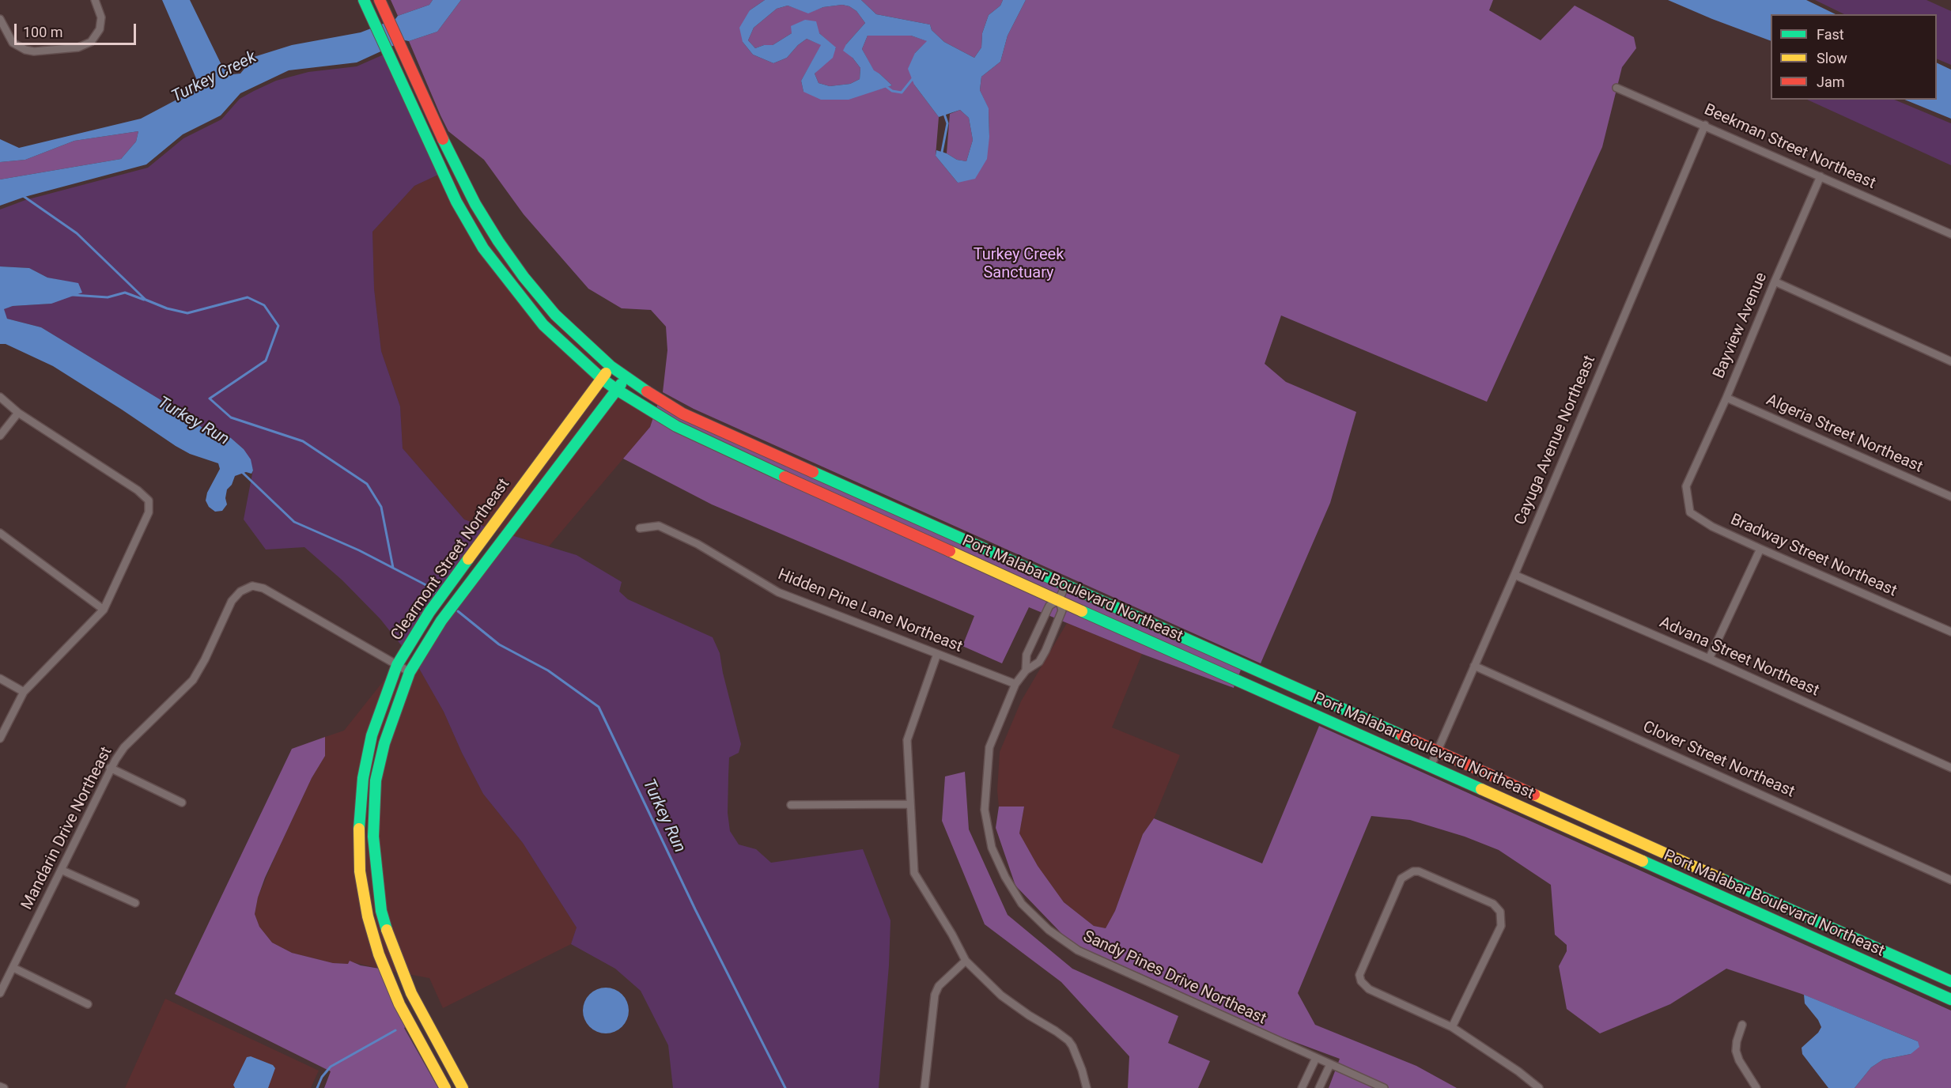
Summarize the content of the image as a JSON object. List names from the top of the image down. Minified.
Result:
{"streets":{"street":["Beekman Street Northeast","Bayview Avenue","Algeria Street Northeast","Cayuga Avenue Northeast","Bradway Street Northeast","Clearmont Street Northeast","Port Malabar Boulevard Northeast","Hidden Pine Lane Northeast","Advana Street Northeast","Clover Street Northeast","Mandarin Drive Northeast","Sandy Pines Drive Northeast"]},"crossings":[["Beekman Street Northeast","Bayview Avenue"],["Beekman Street Northeast","Cayuga Avenue Northeast"],["Bayview Avenue","Algeria Street Northeast"],["Bayview Avenue","Bradway Street Northeast"],["Cayuga Avenue Northeast","Port Malabar Boulevard Northeast"],["Cayuga Avenue Northeast","Advana Street Northeast"],["Cayuga Avenue Northeast","Clover Street Northeast"],["Clearmont Street Northeast","Port Malabar Boulevard Northeast"],["Clearmont Street Northeast","Mandarin Drive Northeast"],["Port Malabar Boulevard Northeast","Sandy Pines Drive Northeast"],["Hidden Pine Lane Northeast","Sandy Pines Drive Northeast"]],"water":["Turkey Creek","Turkey Run"],"parks":["Turkey Creek Sanctuary"],"legend":["Fast","Slow","Jam"],"scale_bar":"100 m"}
